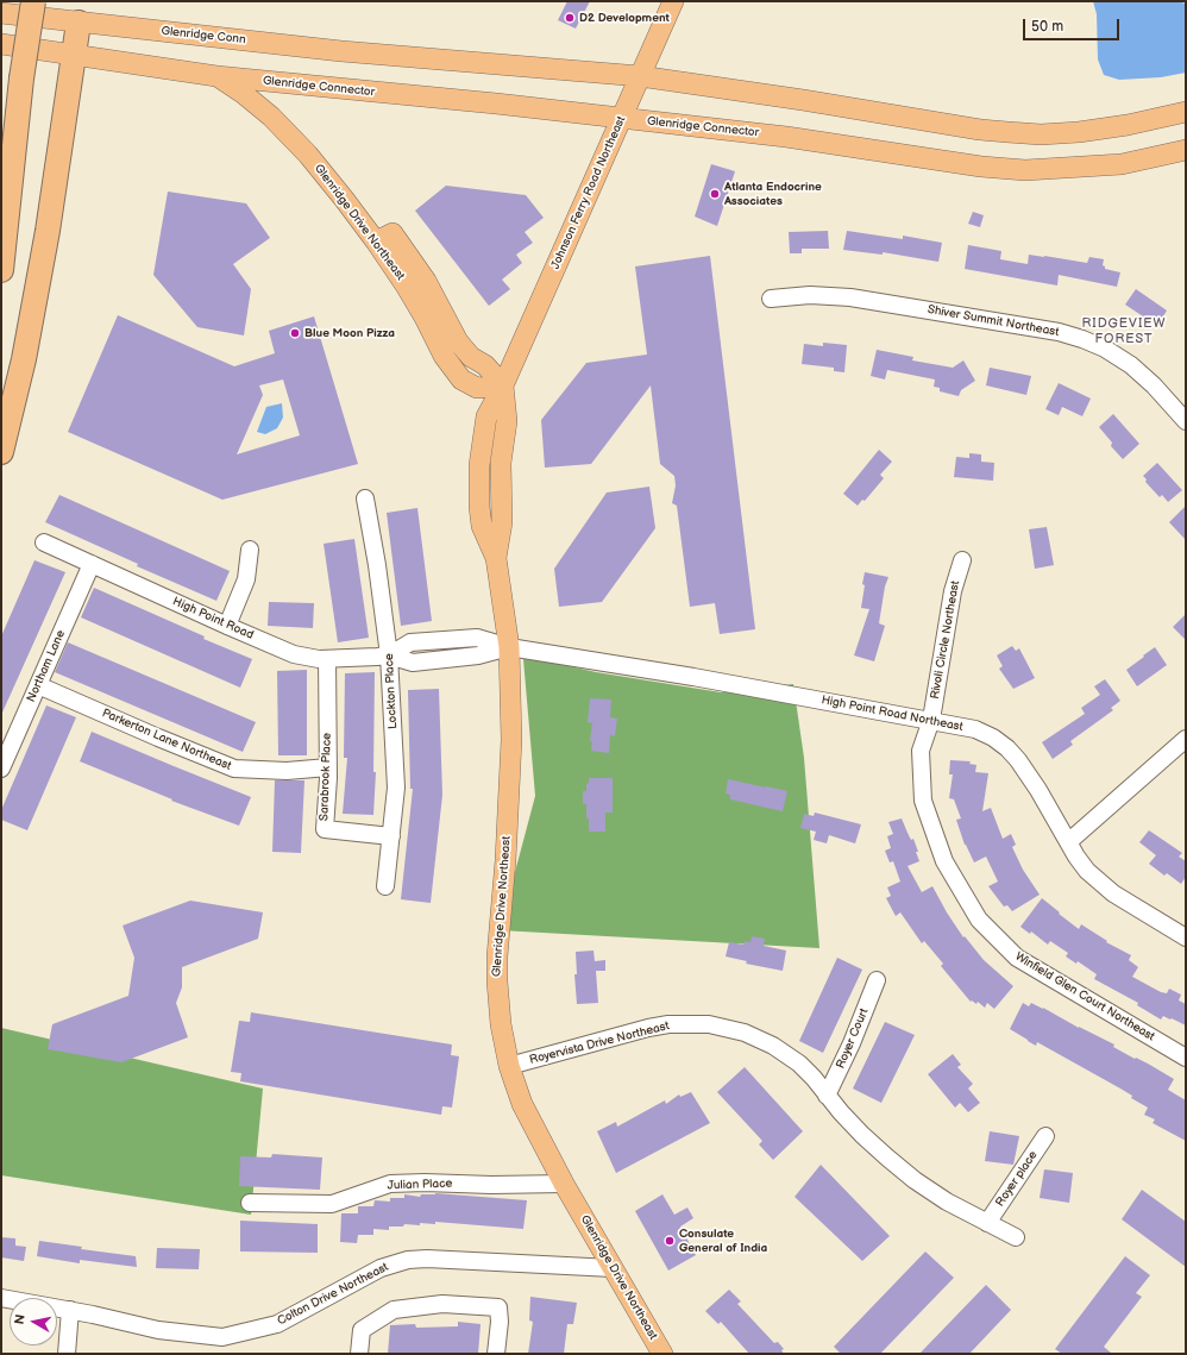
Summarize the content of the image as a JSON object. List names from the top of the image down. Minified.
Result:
{"streets":{"main road":["Glenridge Conn","Glenridge Connector","Johnson Ferry Road Northeast","Glenridge Drive Northeast"],"street":["Shiver Summit Northeast","High Point Road","Rivoli Circle Northeast","Northam Lane","Lockton Place","High Point Road Northeast","Parkerton Lane Northeast","Sarabrook Place","Winfield Glen Court Northeast","Royer Court","Royervista Drive Northeast","Royer place","Julian Place","Colton Drive Northeast"]},"crossings":[["Glenridge Conn","Johnson Ferry Road Northeast"],["Glenridge Connector","Johnson Ferry Road Northeast"],["Glenridge Connector","Glenridge Drive Northeast"],["Johnson Ferry Road Northeast","Glenridge Drive Northeast"],["Johnson Ferry Road Northeast","High Point Road"],["Johnson Ferry Road Northeast","High Point Road Northeast"],["Glenridge Drive Northeast","High Point Road"],["Glenridge Drive Northeast","High Point Road Northeast"],["Glenridge Drive Northeast","Royervista Drive Northeast"],["Glenridge Drive Northeast","Julian Place"],["Glenridge Drive Northeast","Colton Drive Northeast"],["High Point Road","Northam Lane"],["High Point Road","Lockton Place"],["High Point Road","High Point Road Northeast"],["High Point Road","Sarabrook Place"],["Rivoli Circle Northeast","High Point Road Northeast"],["Rivoli Circle Northeast","Winfield Glen Court Northeast"],["Northam Lane","Parkerton Lane Northeast"],["Lockton Place","Sarabrook Place"],["High Point Road Northeast","Winfield Glen Court Northeast"],["Parkerton Lane Northeast","Sarabrook Place"],["Royer Court","Royervista Drive Northeast"],["Royervista Drive Northeast","Royer place"]],"districts":["RIDGEVIEW FOREST"],"places":["D2 Development","Atlanta Endocrine Associates","Blue Moon Pizza","Consulate General of India"],"scale_bar":"50 m","north":"left"}
